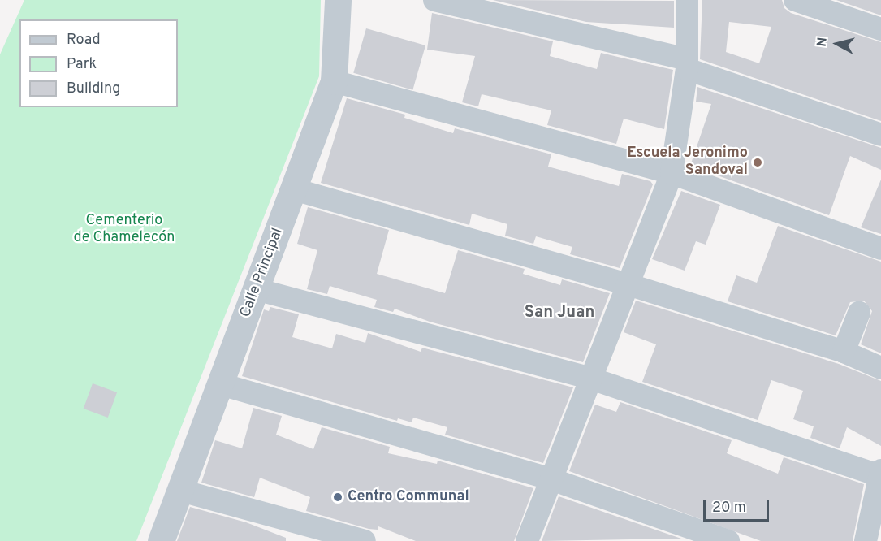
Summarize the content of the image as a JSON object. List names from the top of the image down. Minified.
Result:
{"streets":{"street":["Calle Principal"]},"districts":["San Juan"],"parks":["Cementerio de Chamelecón"],"places":["Escuela Jeronimo Sandoval","Centro Communal"],"legend":["Road","Park","Building"],"scale_bar":"20 m","north":"left"}
